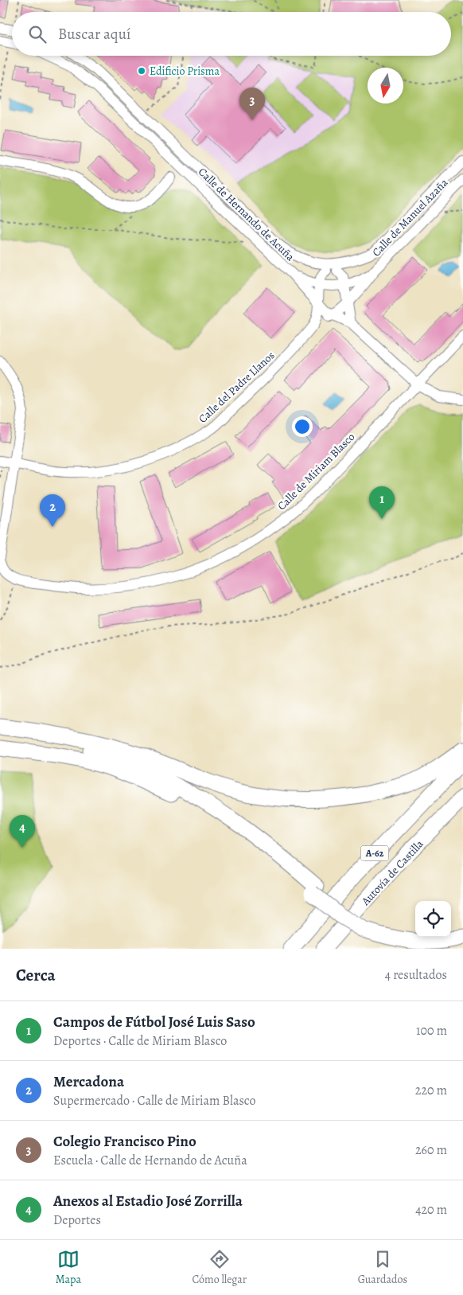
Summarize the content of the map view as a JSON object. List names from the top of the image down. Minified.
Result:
{"streets":{"highway":["A-62","Autovía de Castilla"],"street":["Calle de Hernando de Acuña","Calle de Manuel Azaña","Calle del Padre Llanos","Calle de Miriam Blasco"]},"crossings":[["Calle de Hernando de Acuña","Calle de Manuel Azaña"],["Calle de Hernando de Acuña","Calle del Padre Llanos"],["Calle de Hernando de Acuña","Calle de Miriam Blasco"],["Calle de Manuel Azaña","Calle del Padre Llanos"]],"places":["Edificio Prisma"],"north":"bottom","page":{"search":"Buscar aquí","pins":["3","1","2","4"],"heading":["Cerca","4 resultados"],"list":[{"mark":"1","name":"Campos de Fútbol José Luis Saso","note":"Deportes · Calle de Miriam Blasco","value":"100 m"},{"mark":"2","name":"Mercadona","note":"Supermercado · Calle de Miriam Blasco","value":"220 m"},{"mark":"3","name":"Colegio Francisco Pino","note":"Escuela · Calle de Hernando de Acuña","value":"260 m"},{"mark":"4","name":"Anexos al Estadio José Zorrilla","note":"Deportes","value":"420 m"}],"nav":["Mapa","Cómo llegar","Guardados"]}}
